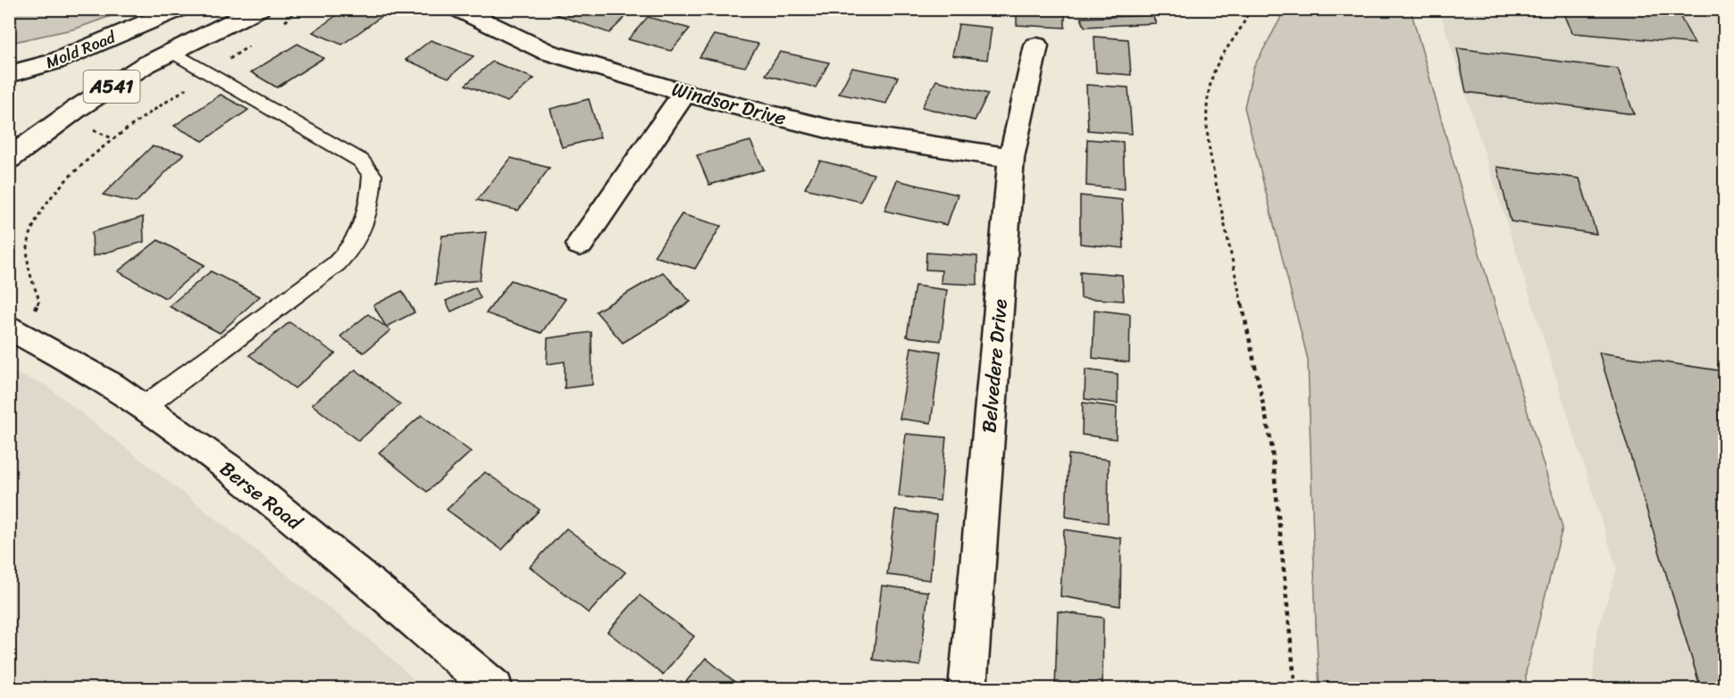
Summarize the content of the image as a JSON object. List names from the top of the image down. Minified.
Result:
{"streets":{"street":["Mold Road","A541","Windsor Drive","Belvedere Drive","Berse Road"]},"crossings":[["Windsor Drive","Belvedere Drive"]]}
